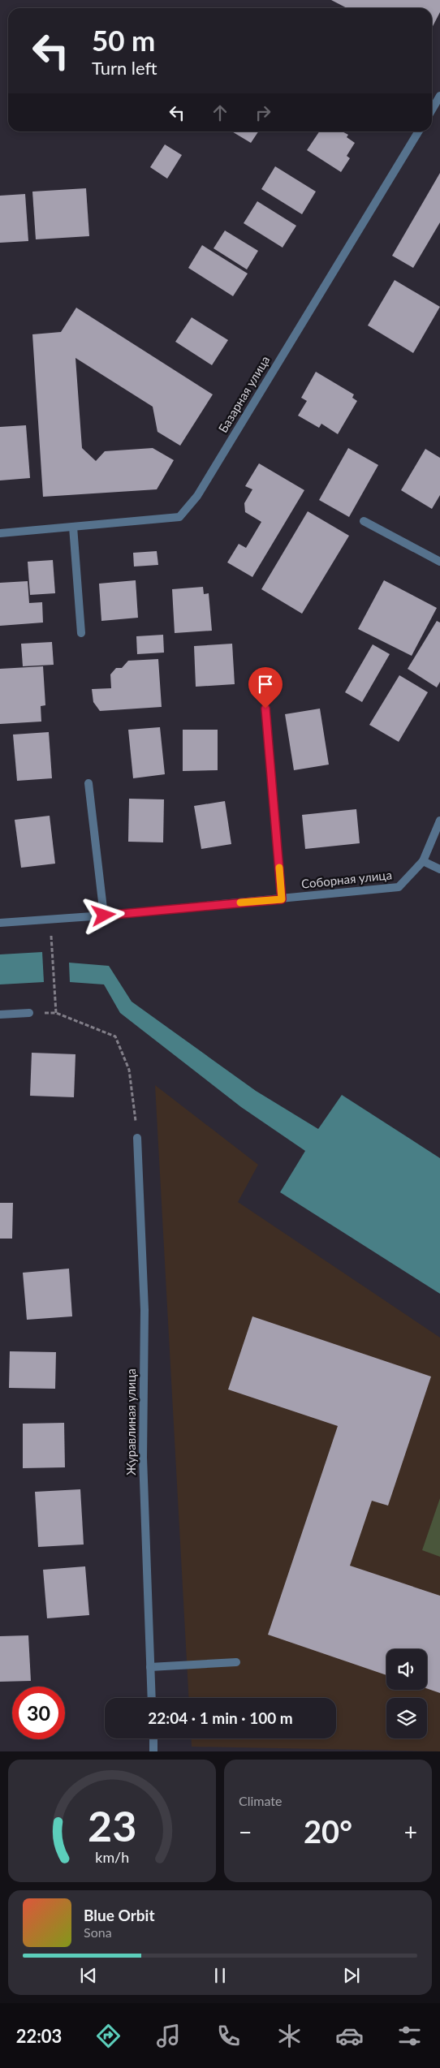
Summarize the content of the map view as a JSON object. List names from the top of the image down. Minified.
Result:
{"streets":{"street":["Базарная улица","Соборная улица","Журавлиная улица"]},"page":{"turn":["50 m","Turn left"],"limit":"30","trip":"22:04 · 1 min · 100 m","tile":"Climate","heat":["−","20°","+"],"song":["Blue Orbit","Sona"],"tabs":"22:03","gauge":["23","km/h"]}}
